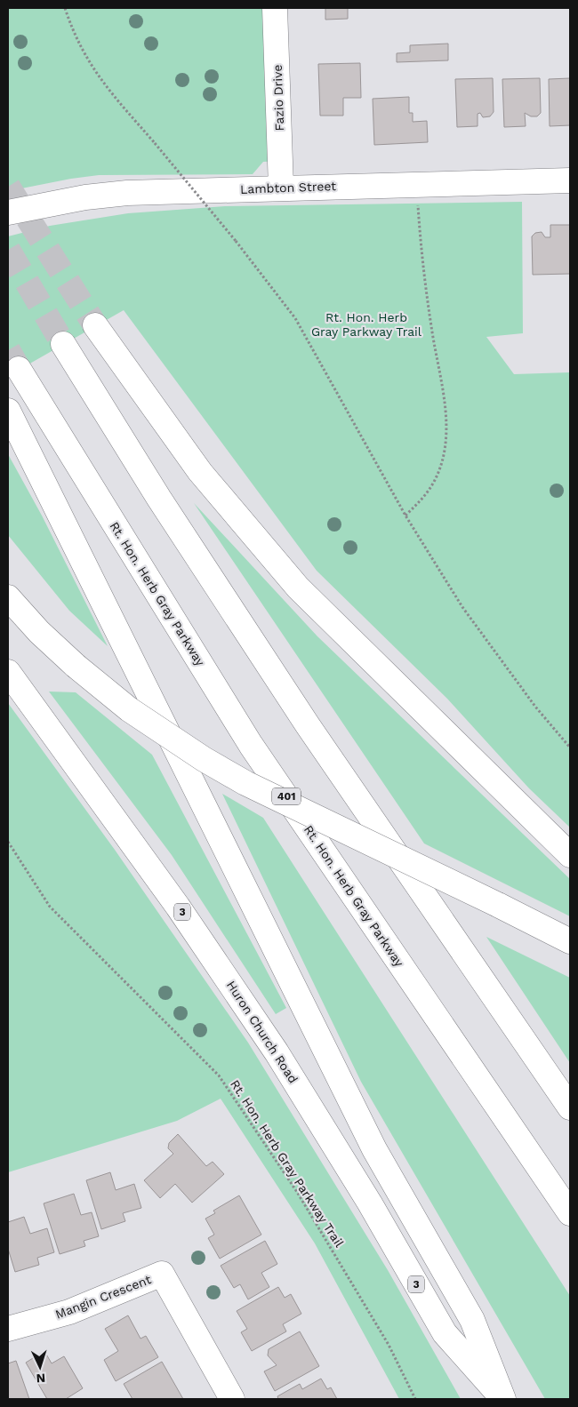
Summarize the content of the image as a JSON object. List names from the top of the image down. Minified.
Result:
{"streets":{"main road":["Fazio Drive","Lambton Street","Rt. Hon. Herb Gray Parkway","401","3","Huron Church Road","Mangin Crescent"],"path":["Rt. Hon. Herb Gray Parkway Trail"]},"crossings":[["Fazio Drive","Lambton Street"]],"parks":["Rt. Hon. Herb Gray Parkway Trail"],"north":"bottom"}
